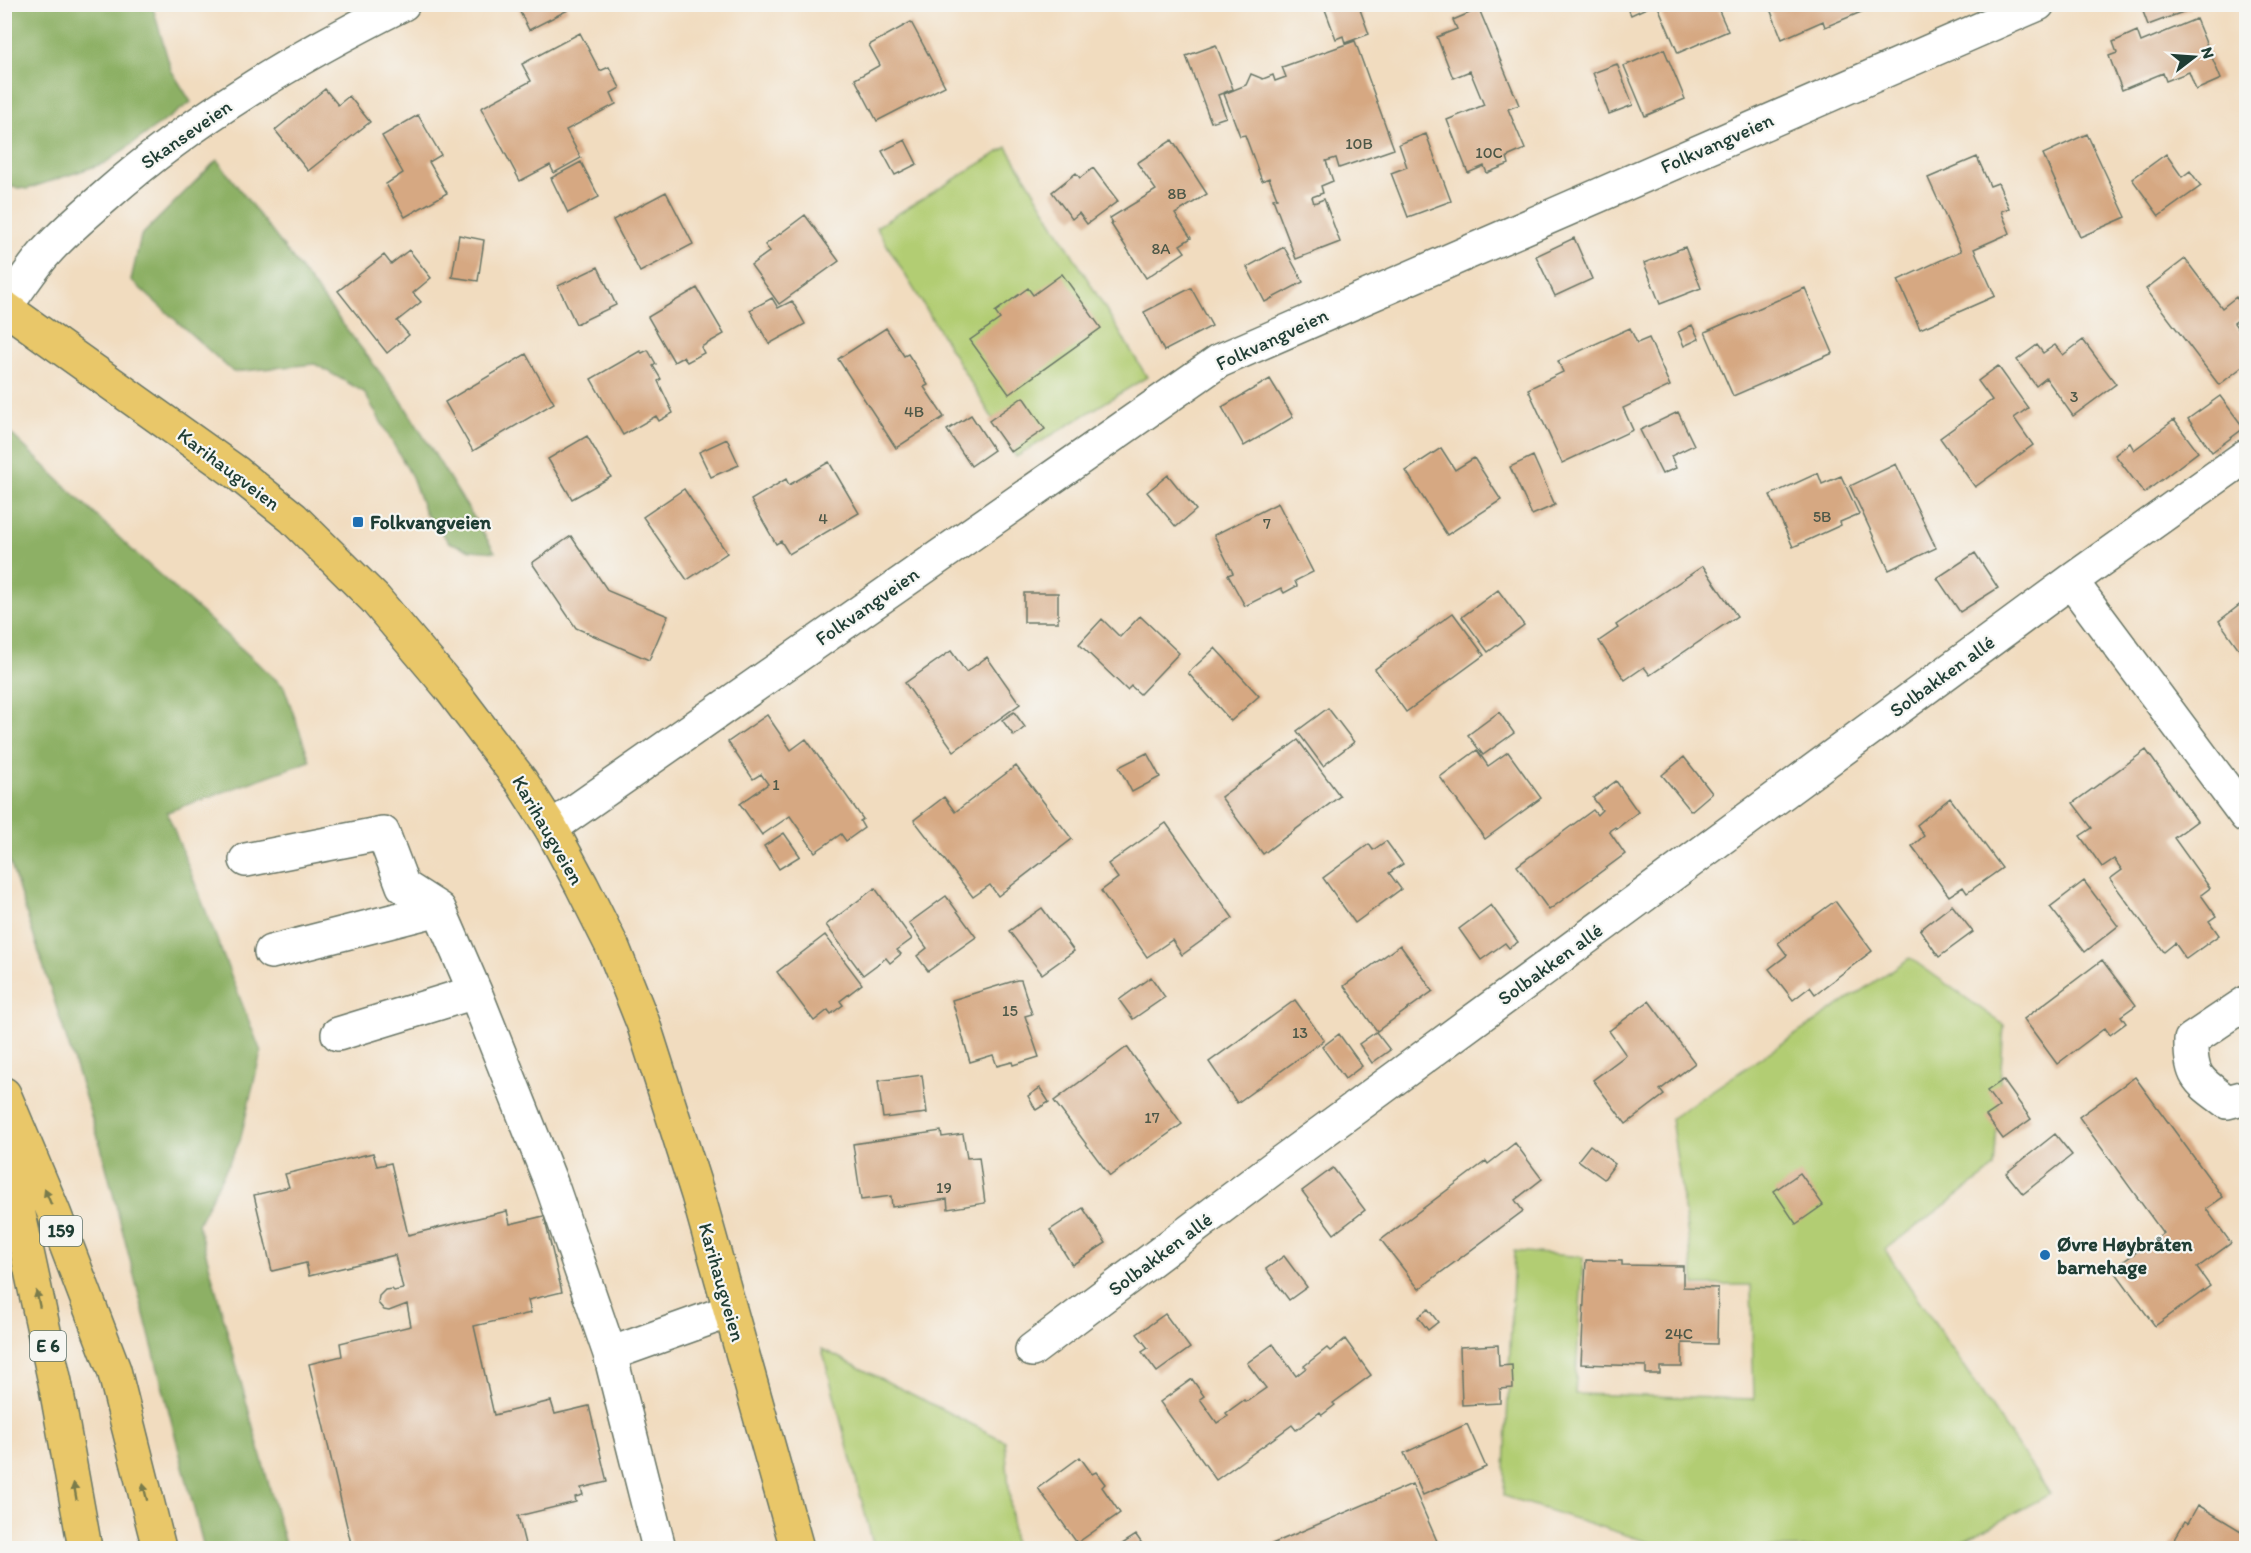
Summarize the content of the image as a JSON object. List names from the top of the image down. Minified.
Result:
{"streets":{"main road":["Karihaugveien","159","E 6"],"street":["Skanseveien","Folkvangveien","Solbakken allé"]},"crossings":[["Skanseveien","Karihaugveien"],["Folkvangveien","Karihaugveien"]],"places":{"transit":["Folkvangveien"],"other":["Øvre Høybråten barnehage"]},"house_numbers":["10B","10C","8B","8A","3","4B","5B","4","7","1","15","13","17","19","24C"],"north":"right"}
